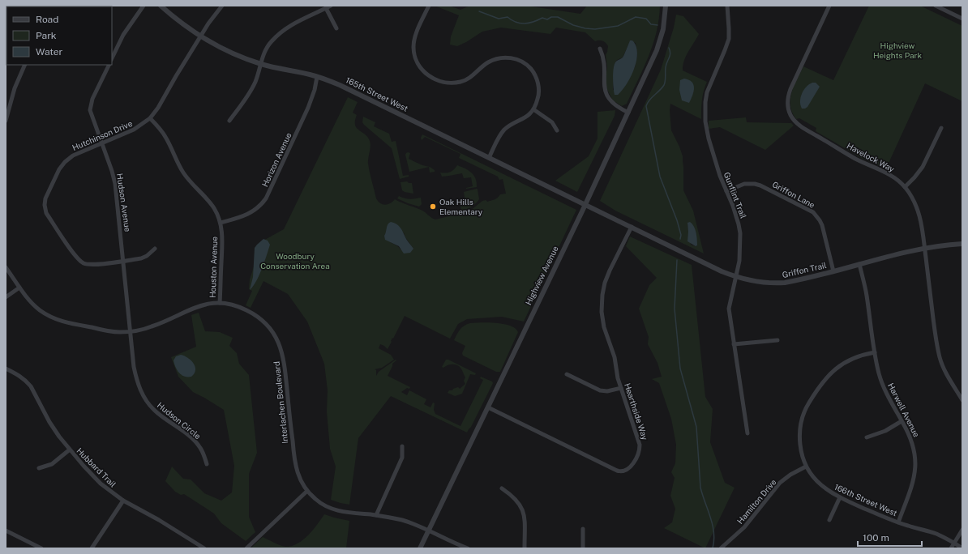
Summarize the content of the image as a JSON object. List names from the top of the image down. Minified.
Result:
{"streets":{"street":["165th Street West","Hutchinson Drive","Havelock Way","Horizon Avenue","Griffon Lane","Gunflint Trail","Hudson Avenue","Houston Avenue","Griffon Trail","Highview Avenue","Interlachen Boulevard","Harwell Avenue","Hearthside Way","Hudson Circle","Hubbard Trail","166th Street West","Hamilton Drive"]},"crossings":[["165th Street West","Hutchinson Drive"],["165th Street West","Horizon Avenue"],["165th Street West","Griffon Trail"],["165th Street West","Highview Avenue"],["Hutchinson Drive","Hudson Avenue"],["Hutchinson Drive","Houston Avenue"],["Havelock Way","Griffon Trail"],["Horizon Avenue","Houston Avenue"],["Griffon Lane","Gunflint Trail"],["Griffon Lane","Griffon Trail"],["Gunflint Trail","Griffon Trail"],["Hudson Avenue","Interlachen Boulevard"],["Hudson Avenue","Hudson Circle"],["Houston Avenue","Interlachen Boulevard"],["Griffon Trail","Highview Avenue"],["Griffon Trail","Harwell Avenue"],["Griffon Trail","Hearthside Way"],["Highview Avenue","Interlachen Boulevard"],["Highview Avenue","Hearthside Way"],["Interlachen Boulevard","Hudson Circle"],["Harwell Avenue","166th Street West"],["166th Street West","Hamilton Drive"]],"parks":["Highview Heights Park","Woodbury Conservation Area"],"places":["Oak Hills Elementary"],"legend":["Road","Park","Water"],"scale_bar":"100 m"}
